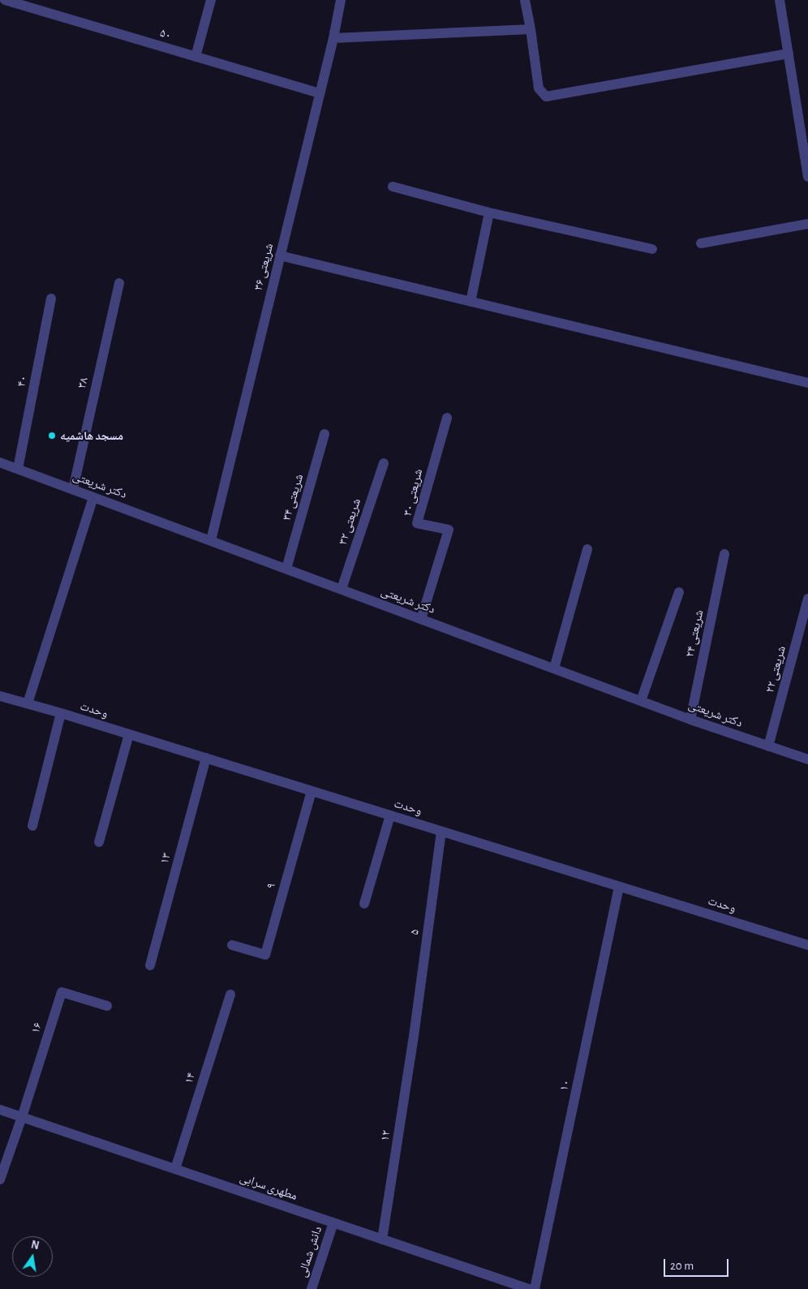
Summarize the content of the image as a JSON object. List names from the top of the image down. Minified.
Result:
{"streets":{"street":["۵۰","شریعتی ۳۶","۴۰","۳۸","دکتر شریعتی","شریعتی ۳۰","شریعتی ۳۴","شریعتی ۳۲","شریعتی ۲۴","شریعتی ۲۲","وحدت","۱۳","۹","۵","۱۶","۱۴","۱۰","۱۲","مطهری سرابی","دانش شمالی"]},"crossings":[["۵۰","شریعتی ۳۶"],["شریعتی ۳۶","دکتر شریعتی"],["۴۰","دکتر شریعتی"],["۳۸","دکتر شریعتی"],["دکتر شریعتی","شریعتی ۳۰"],["دکتر شریعتی","شریعتی ۳۴"],["دکتر شریعتی","شریعتی ۳۲"],["دکتر شریعتی","شریعتی ۲۴"],["دکتر شریعتی","شریعتی ۲۲"],["وحدت","۱۳"],["وحدت","۹"],["وحدت","۵"],["وحدت","۱۰"],["۵","۱۲"],["۱۶","مطهری سرابی"],["۱۴","مطهری سرابی"],["۱۲","مطهری سرابی"],["مطهری سرابی","دانش شمالی"]],"places":["مسجد هاشمیه"],"scale_bar":"20 m","north":"top"}
